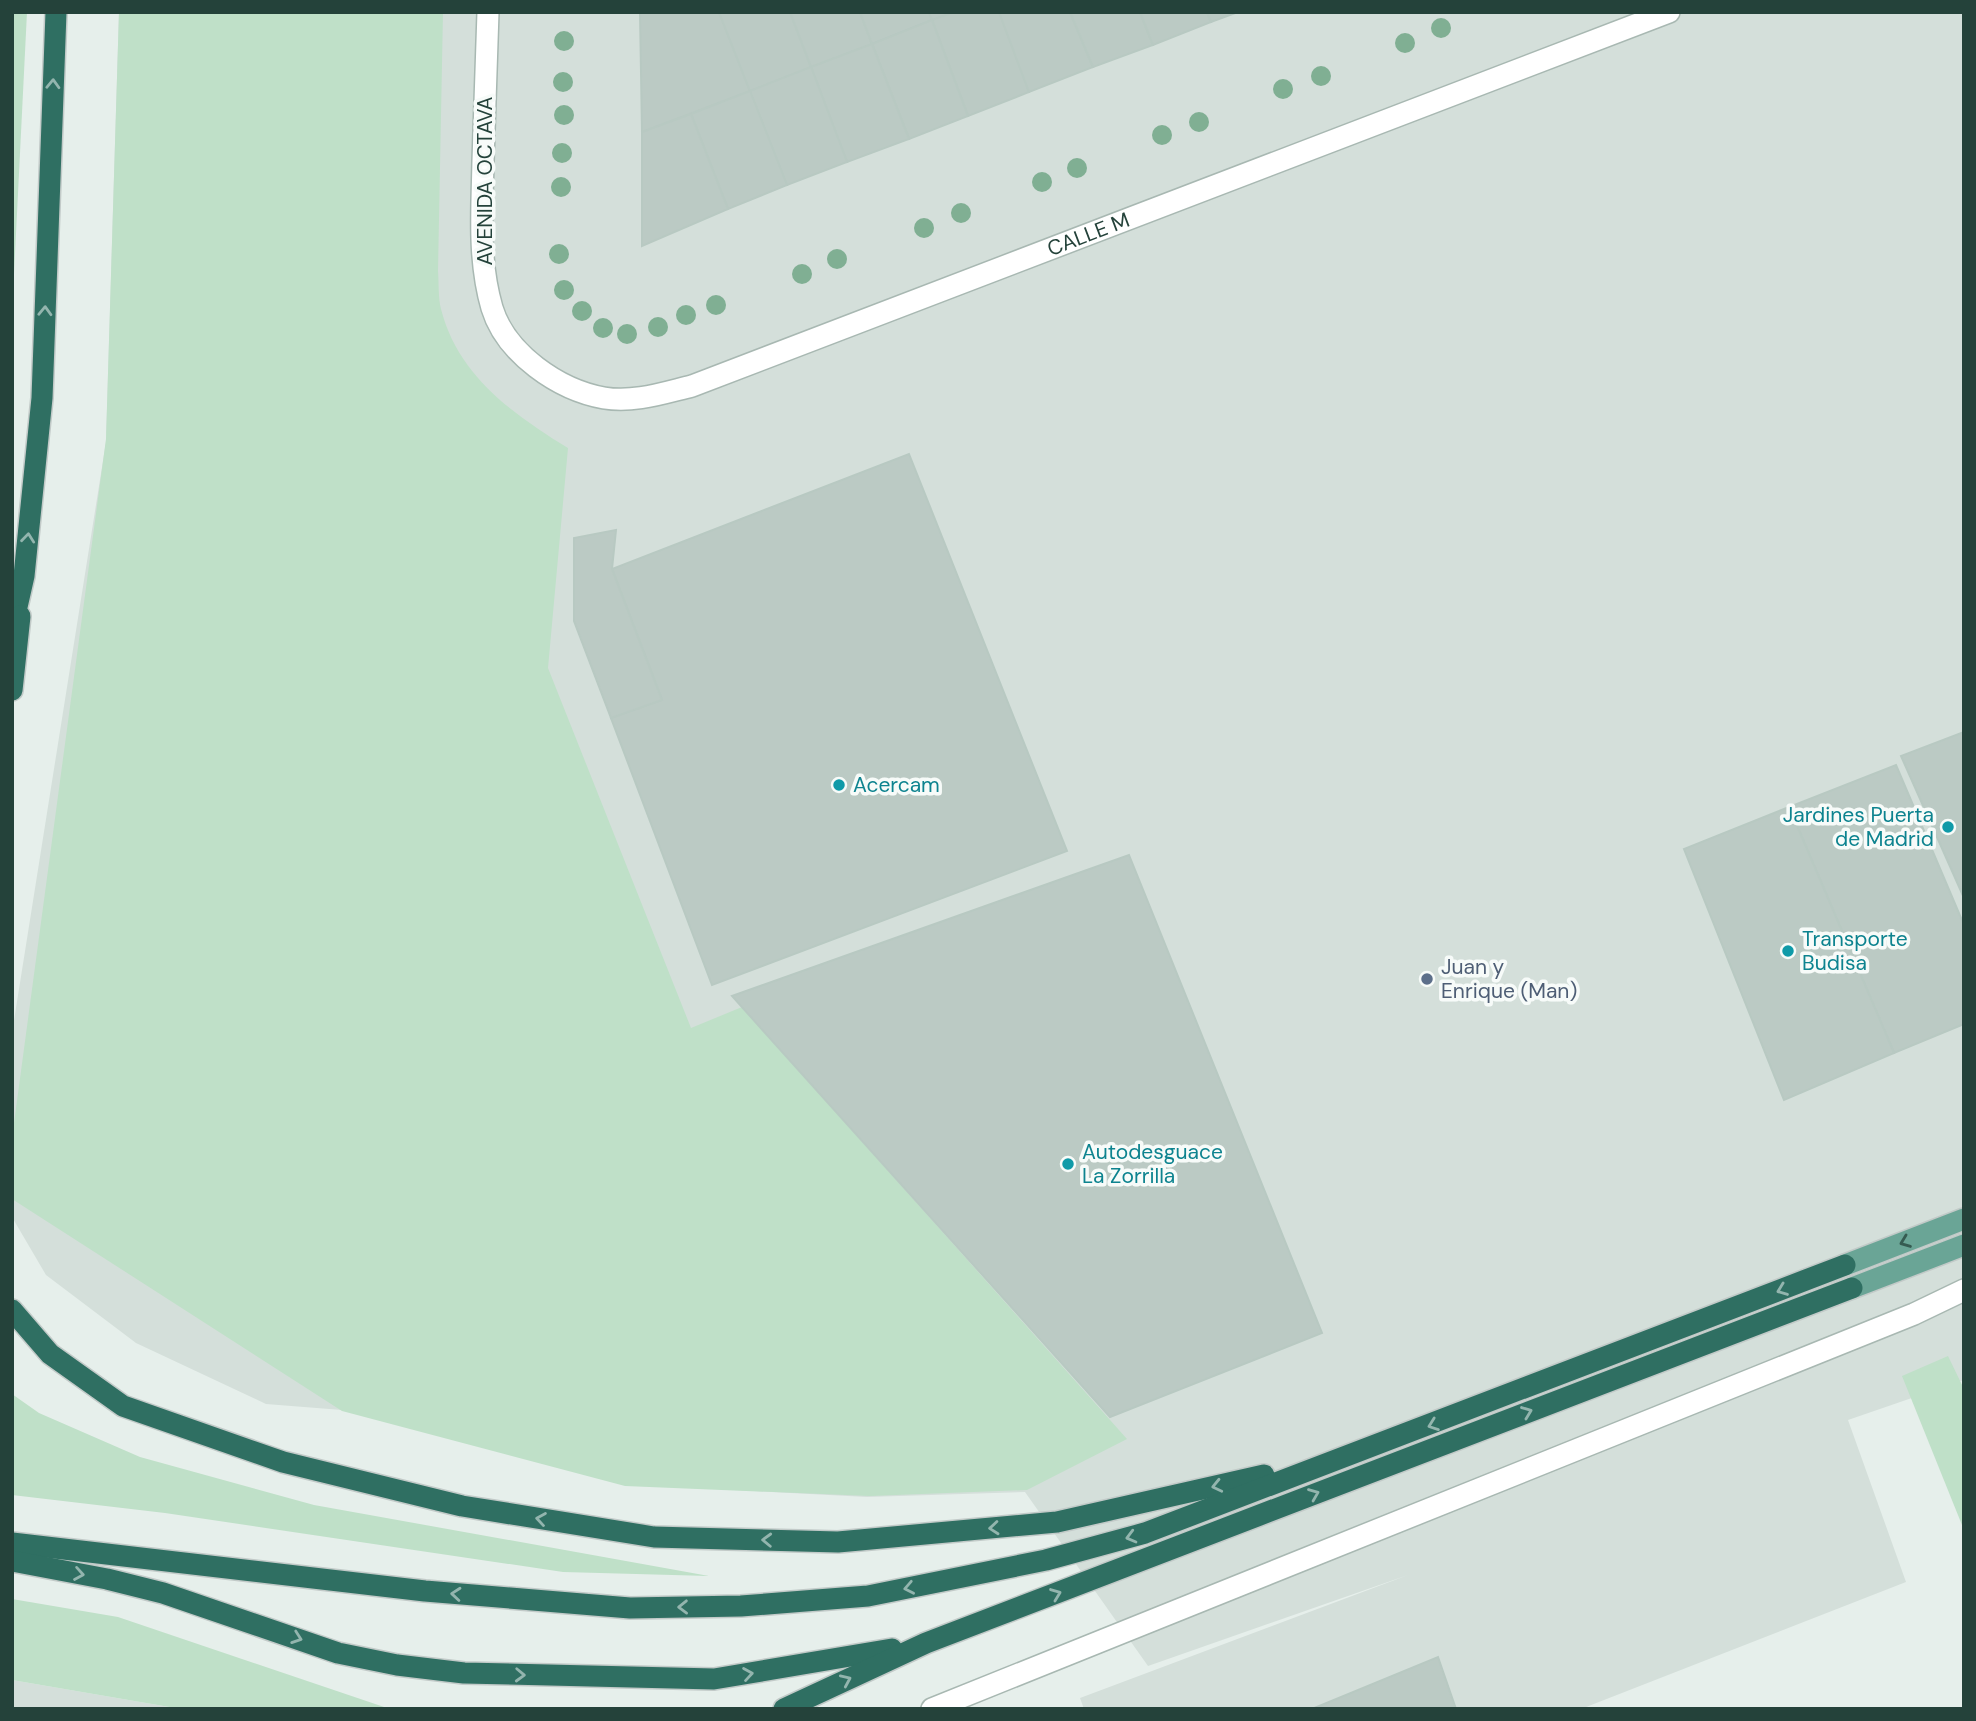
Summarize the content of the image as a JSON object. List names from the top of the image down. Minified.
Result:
{"streets":{"street":["AVENIDA OCTAVA","CALLE M"]},"crossings":[["AVENIDA OCTAVA","CALLE M"]],"places":["Acercam","Jardines Puerta de Madrid","Transporte Budisa","Juan y Enrique (Man)","Autodesguace La Zorrilla"]}
